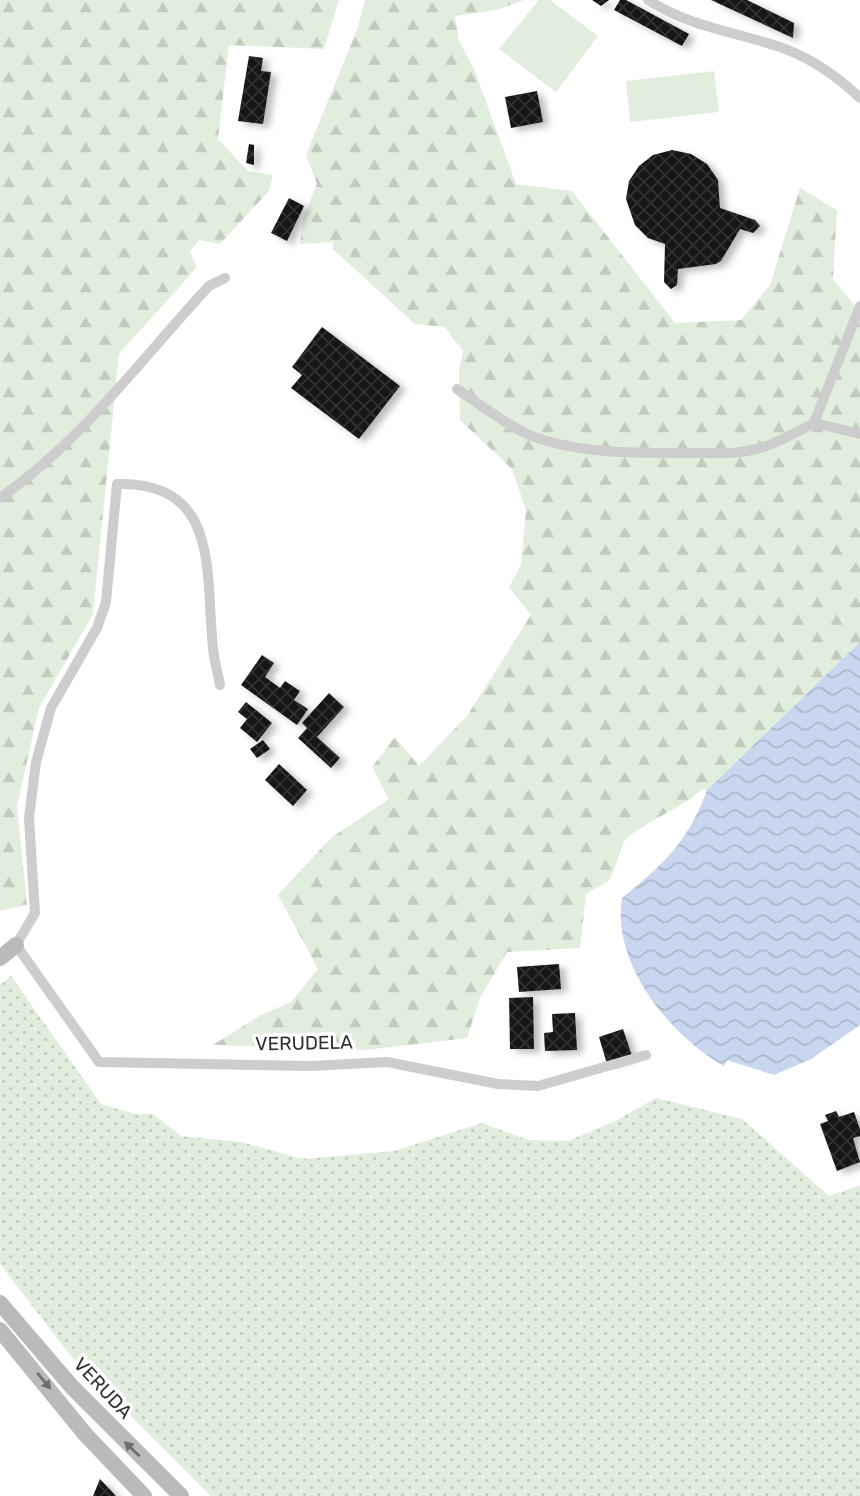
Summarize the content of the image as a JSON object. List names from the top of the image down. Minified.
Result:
{"streets":{"main road":["VERUDA"],"street":["VERUDELA"]}}
